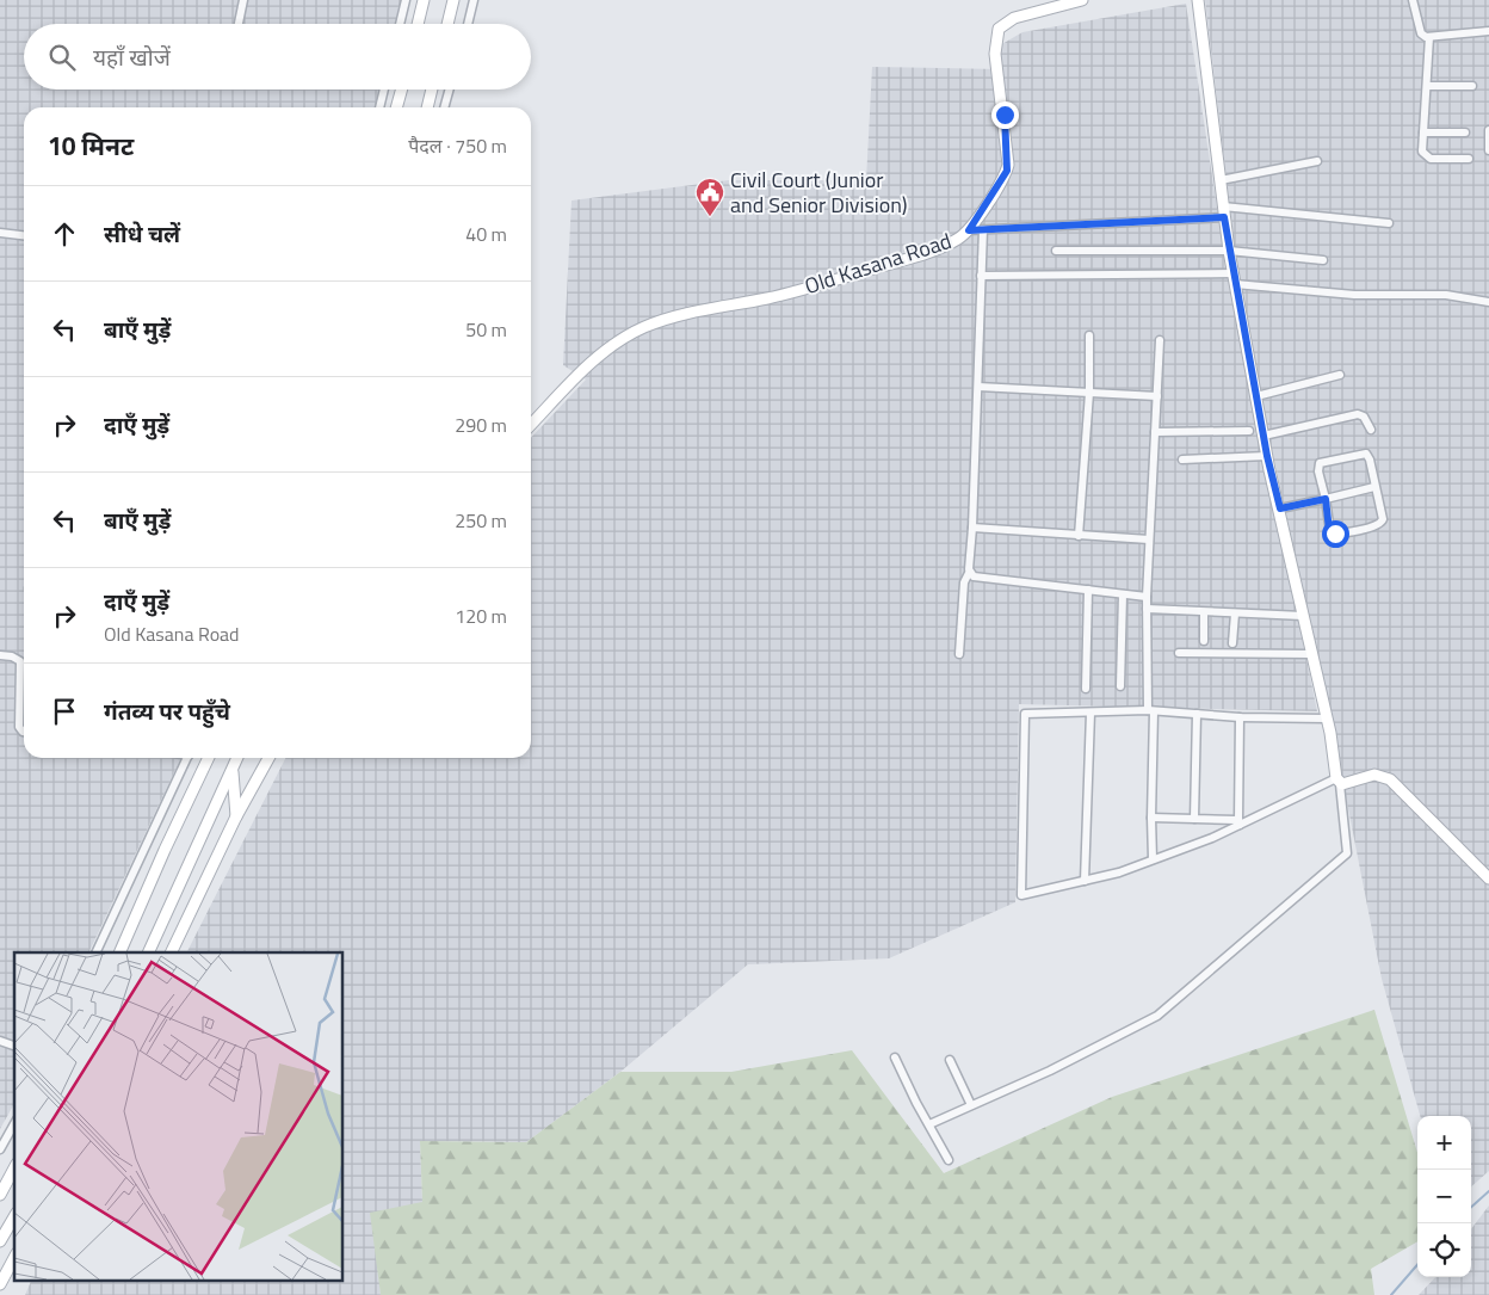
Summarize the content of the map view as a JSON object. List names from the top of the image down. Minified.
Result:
{"streets":{"street":["Old Kasana Road"]},"places":{"public building":["Civil Court (Junior and Senior Division)"]},"page":{"search":"यहाँ खोजें","heading":["10 मिनट","पैदल · 750 m"],"list":[["सीधे चलें","40 m"],["बाएँ मुड़ें","50 m"],["दाएँ मुड़ें","290 m"],["बाएँ मुड़ें","250 m"],["दाएँ मुड़ें","Old Kasana Road","120 m"],"गंतव्य पर पहुँचे"],"map_buttons":["+","−"]}}
